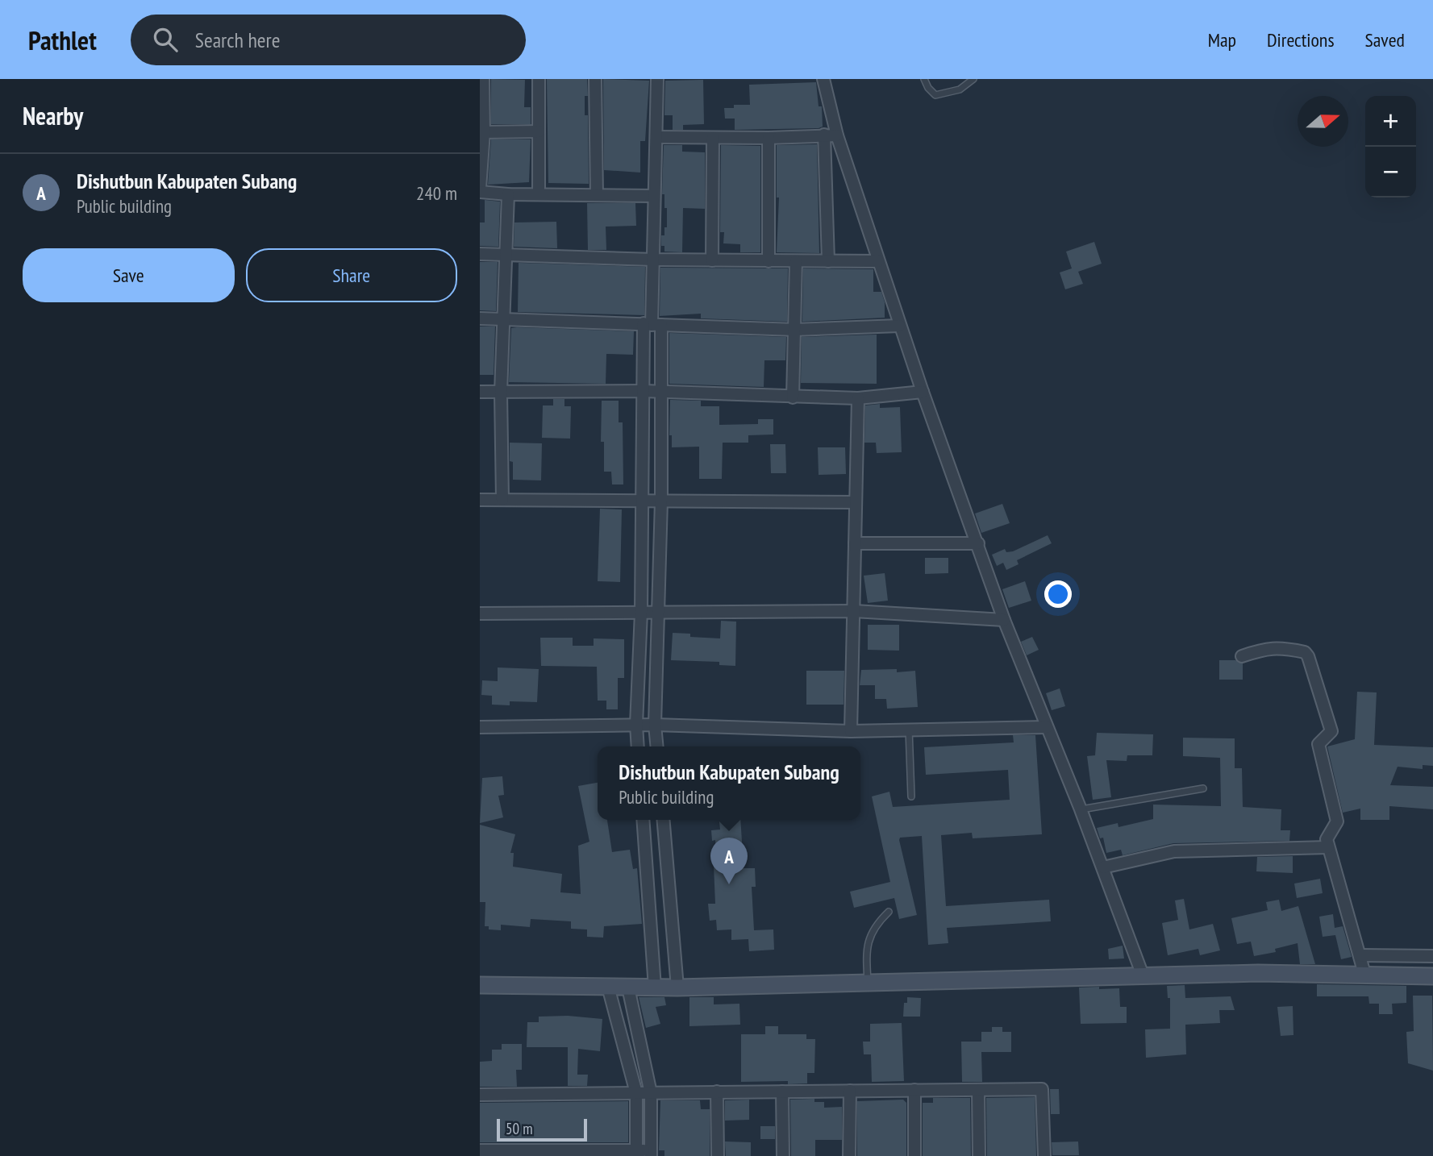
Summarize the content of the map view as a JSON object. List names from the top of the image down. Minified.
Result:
{"scale_bar":"50 m","north":"right","page":{"header":"Pathlet","search":"Search here","nav":["Map","Directions","Saved"],"heading":"Nearby","map_buttons":["+","−"],"list":[{"mark":"A","name":"Dishutbun Kabupaten Subang","note":"Public building","value":"240 m"}],"buttons":["Save","Share"],"popup":["Dishutbun Kabupaten Subang","Public building"],"pins":"A","scale":"50 m"}}
